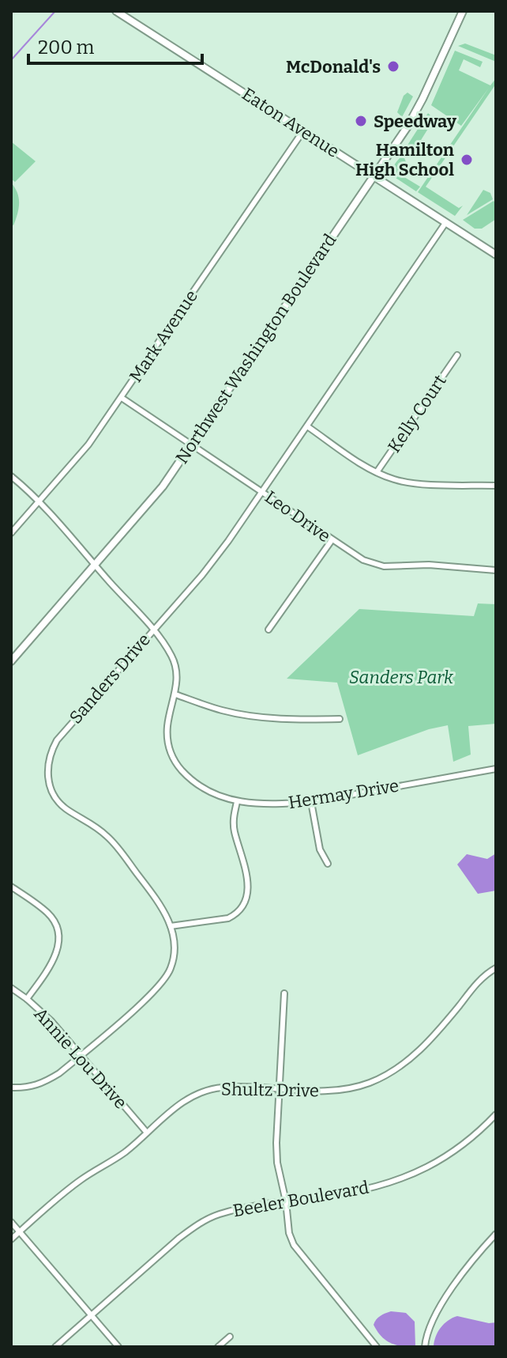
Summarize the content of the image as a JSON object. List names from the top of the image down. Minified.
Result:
{"streets":{"main road":["Eaton Avenue","Northwest Washington Boulevard"],"street":["Mark Avenue","Kelly Court","Leo Drive","Sanders Drive","Hermay Drive","Annie Lou Drive","Shultz Drive","Beeler Boulevard"]},"crossings":[["Eaton Avenue","Mark Avenue"],["Eaton Avenue","Northwest Washington Boulevard"],["Eaton Avenue","Sanders Drive"],["Mark Avenue","Leo Drive"],["Mark Avenue","Hermay Drive"],["Northwest Washington Boulevard","Leo Drive"],["Northwest Washington Boulevard","Hermay Drive"],["Leo Drive","Sanders Drive"],["Sanders Drive","Hermay Drive"],["Sanders Drive","Annie Lou Drive"],["Annie Lou Drive","Shultz Drive"]],"parks":["Sanders Park"],"places":["McDonald's","Speedway","Hamilton High School"],"scale_bar":"200 m"}
